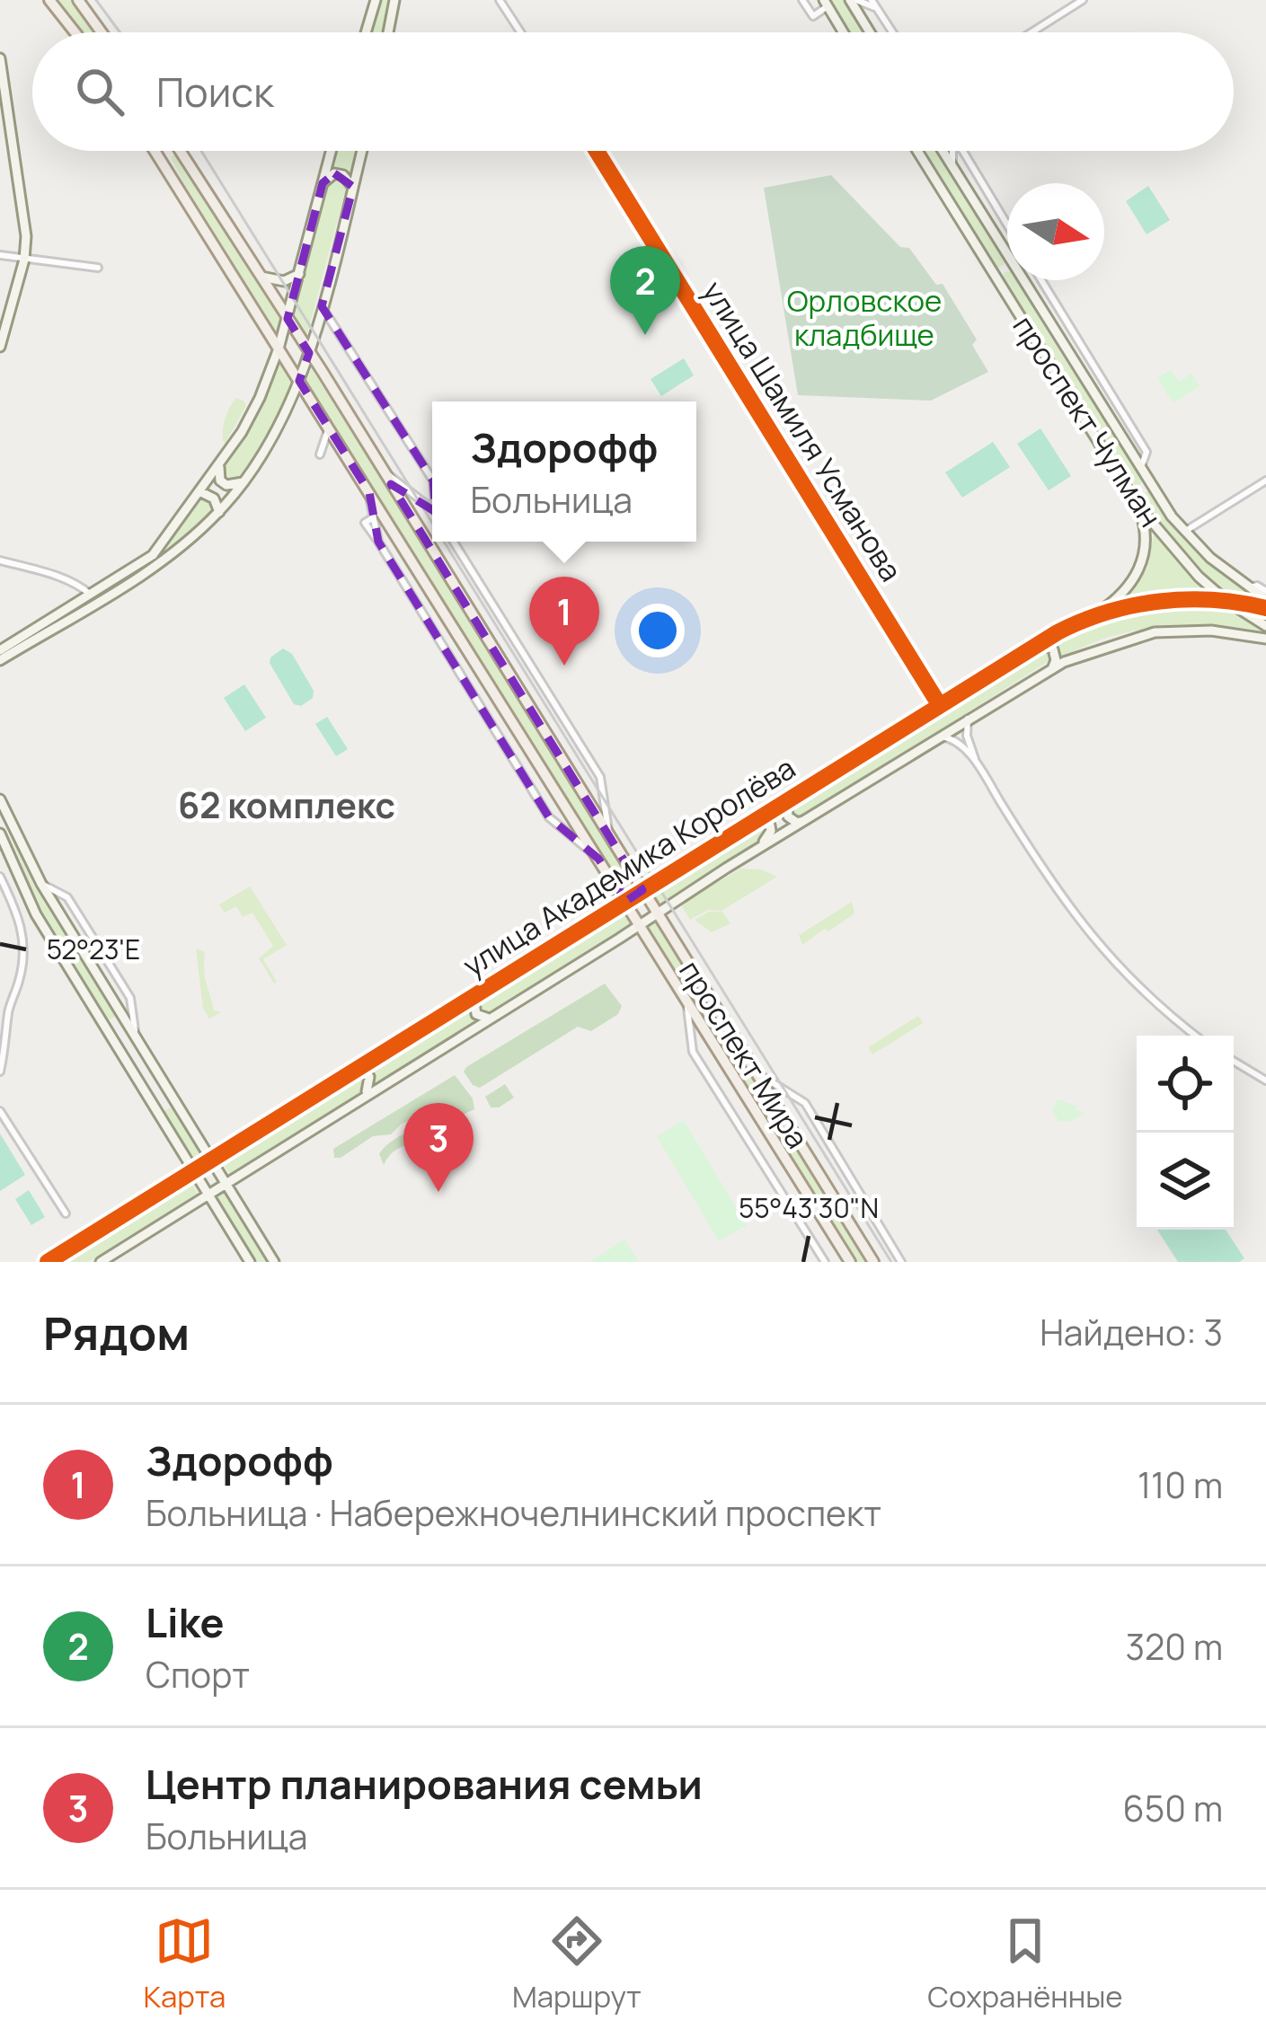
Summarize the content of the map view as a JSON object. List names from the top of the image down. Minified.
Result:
{"streets":{"main road":["проспект Чулман","улица Академика Королёва","проспект Мира"],"street":["улица Шамиля Усманова"]},"crossings":[["проспект Чулман","улица Академика Королёва"],["улица Шамиля Усманова","улица Академика Королёва"],["улица Академика Королёва","проспект Мира"]],"districts":["62 комплекс"],"parks":["Орловское кладбище"],"north":"right","page":{"search":"Поиск","pins":["2","1","3"],"popup":["Здорофф","Больница"],"heading":["Рядом","Найдено: 3"],"list":[{"mark":"1","name":"Здорофф","note":"Больница · Набережночелнинский проспект","value":"110 m"},{"mark":"2","name":"Like","note":"Спорт","value":"320 m"},{"mark":"3","name":"Центр планирования семьи","note":"Больница","value":"650 m"}],"nav":["Карта","Маршрут","Сохранённые"]},"coordinates":["52°23'E","55°43'30\"N"]}
